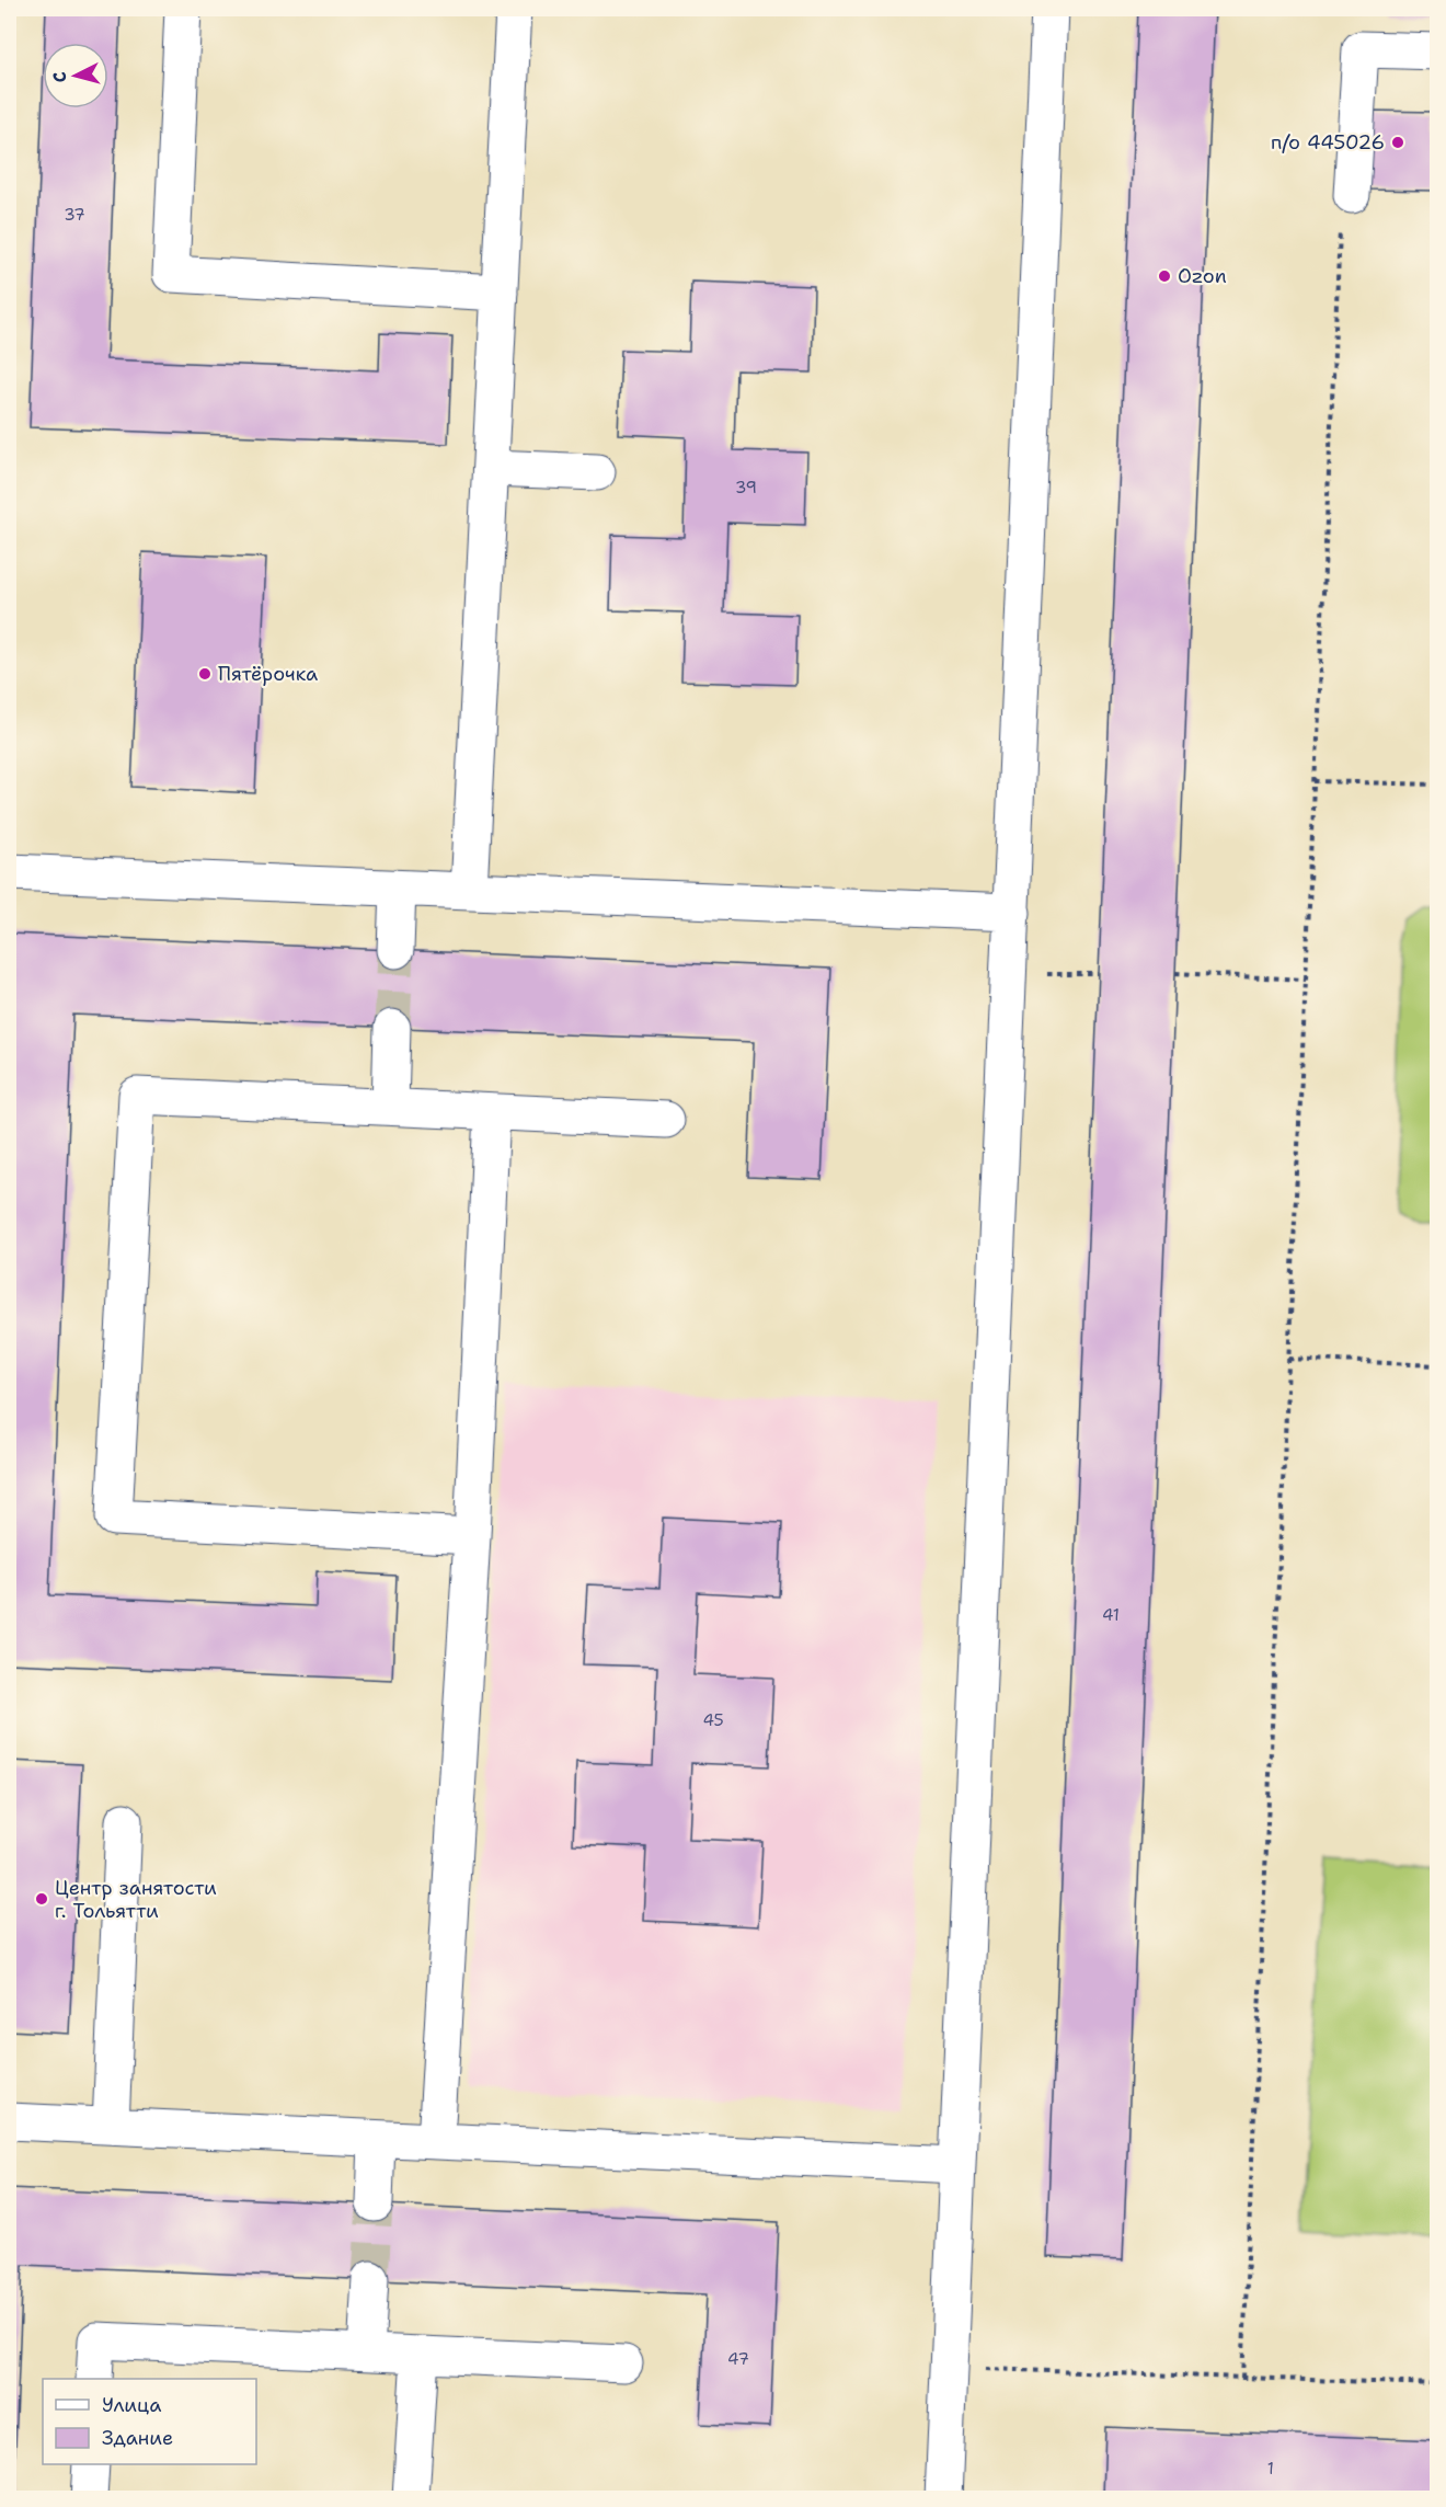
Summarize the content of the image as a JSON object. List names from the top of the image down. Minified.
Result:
{"places":["п/о 445026","Ozon","Пятёрочка","Центр занятости г. Тольятти"],"house_numbers":["37","39","41","45","47","1"],"legend":["Улица","Здание"],"north":"left"}
